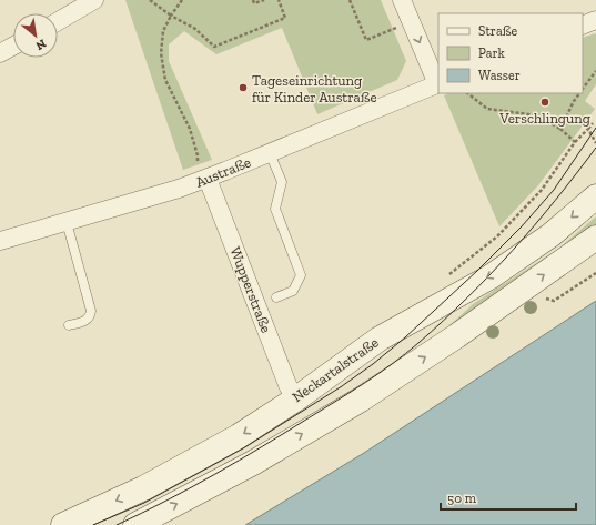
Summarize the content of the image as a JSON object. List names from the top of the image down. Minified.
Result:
{"streets":{"main road":["Neckartalstraße"],"street":["Austraße","Wupperstraße"]},"crossings":[["Austraße","Wupperstraße"],["Wupperstraße","Neckartalstraße"]],"places":["Tageseinrichtung für Kinder Austraße","Verschlingung"],"legend":["Straße","Park","Wasser"],"scale_bar":"50 m","north":"bottom right"}
